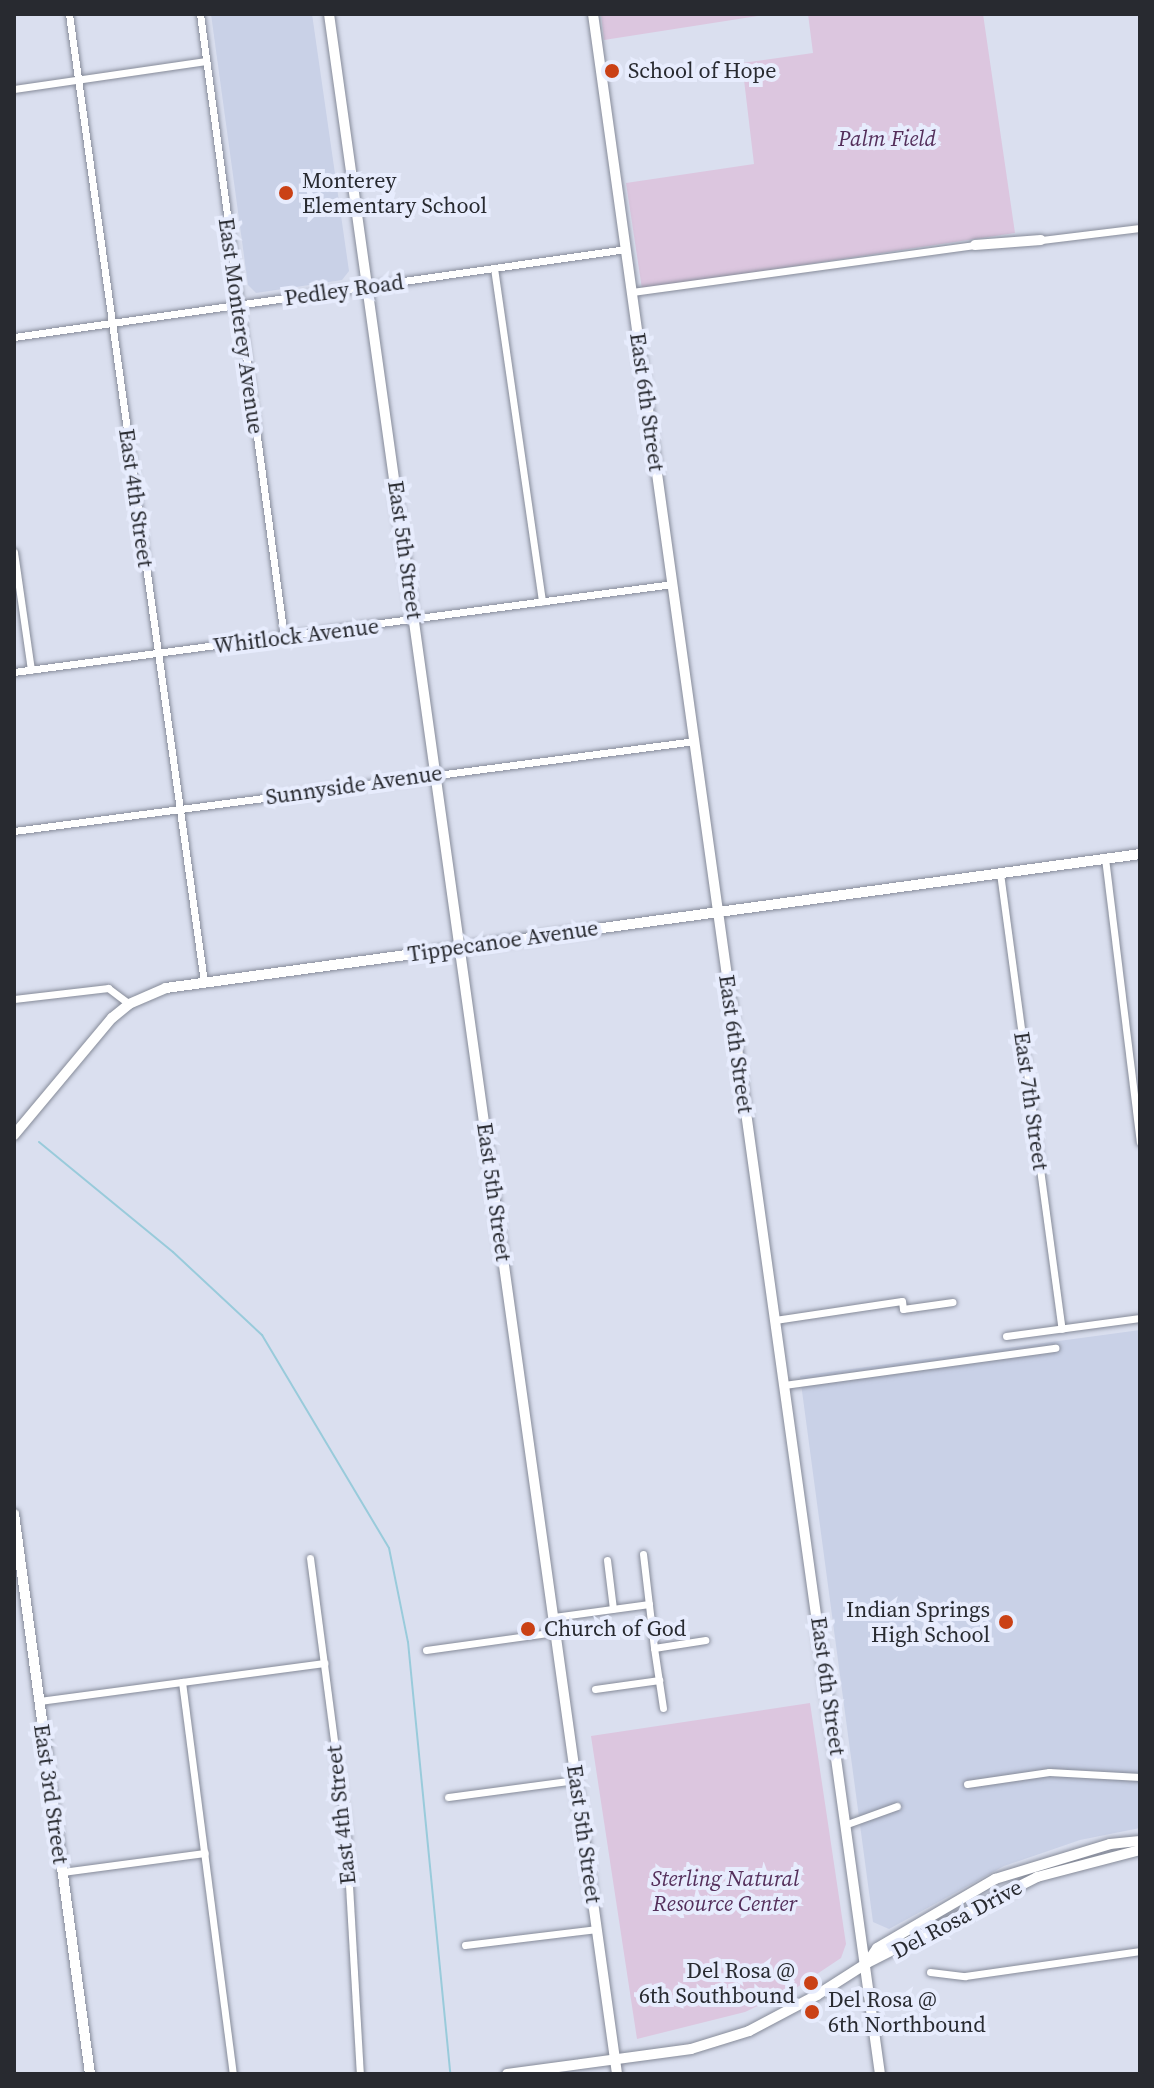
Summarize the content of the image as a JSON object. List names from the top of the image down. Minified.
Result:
{"streets":{"street":["Pedley Road","East Monterey Avenue","East 6th Street","East 4th Street","East 5th Street","Whitlock Avenue","Sunnyside Avenue","Tippecanoe Avenue","East 7th Street","East 3rd Street","Del Rosa Drive"]},"crossings":[["Pedley Road","East Monterey Avenue"],["Pedley Road","East 6th Street"],["Pedley Road","East 4th Street"],["Pedley Road","East 5th Street"],["East Monterey Avenue","Whitlock Avenue"],["East 6th Street","Whitlock Avenue"],["East 6th Street","Sunnyside Avenue"],["East 6th Street","Tippecanoe Avenue"],["East 6th Street","Del Rosa Drive"],["East 4th Street","Whitlock Avenue"],["East 4th Street","Sunnyside Avenue"],["East 4th Street","Tippecanoe Avenue"],["East 5th Street","Whitlock Avenue"],["East 5th Street","Sunnyside Avenue"],["East 5th Street","Tippecanoe Avenue"],["East 5th Street","Del Rosa Drive"],["Tippecanoe Avenue","East 7th Street"]],"parks":["Palm Field","Sterling Natural Resource Center"],"places":["School of Hope","Monterey Elementary School","Indian Springs High School","Church of God","Del Rosa @ 6th Southbound","Del Rosa @ 6th Northbound"]}
